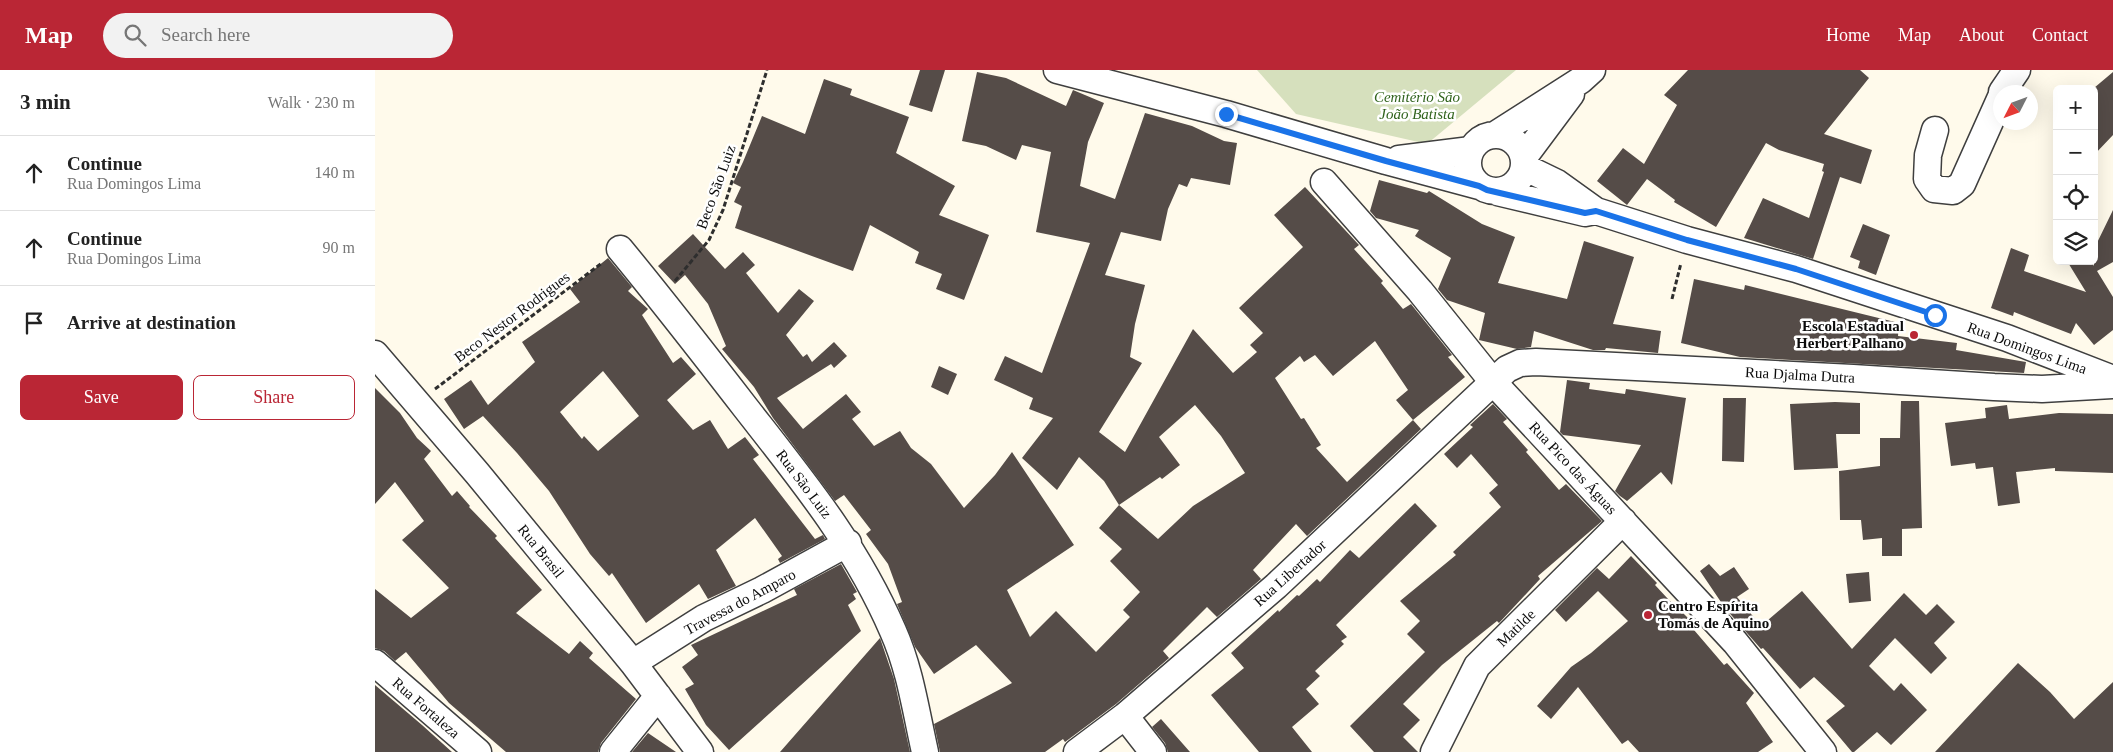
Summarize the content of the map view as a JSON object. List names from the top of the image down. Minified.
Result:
{"streets":{"street":["Rua Domingos Lima","Rua Djalma Dutra","Rua Pico das Águas","Rua São Luiz","Rua Brasil","Rua Libertador","Travessa do Amparo","Matilde","Rua Fortaleza"],"path":["Beco São Luiz","Beco Nestor Rodrigues"]},"crossings":[["Beco São Luiz","Rua São Luiz"],["Beco Nestor Rodrigues","Rua São Luiz"],["Beco Nestor Rodrigues","Rua Brasil"],["Rua Djalma Dutra","Rua Pico das Águas"],["Rua Djalma Dutra","Rua Libertador"],["Rua Pico das Águas","Rua Libertador"],["Rua Pico das Águas","Matilde"],["Rua São Luiz","Travessa do Amparo"],["Rua Brasil","Travessa do Amparo"]],"parks":["Cemitério São João Batista"],"places":["Escola Estadual Herbert Palhano","Centro Espírita Tomás de Aquino"],"north":"bottom left","page":{"header":"Map","search":"Search here","nav":["Home","Map","About","Contact"],"heading":["3 min","Walk · 230 m"],"map_buttons":["+","−"],"list":[["Continue","Rua Domingos Lima","140 m"],["Continue","Rua Domingos Lima","90 m"],"Arrive at destination"],"buttons":["Save","Share"]}}
